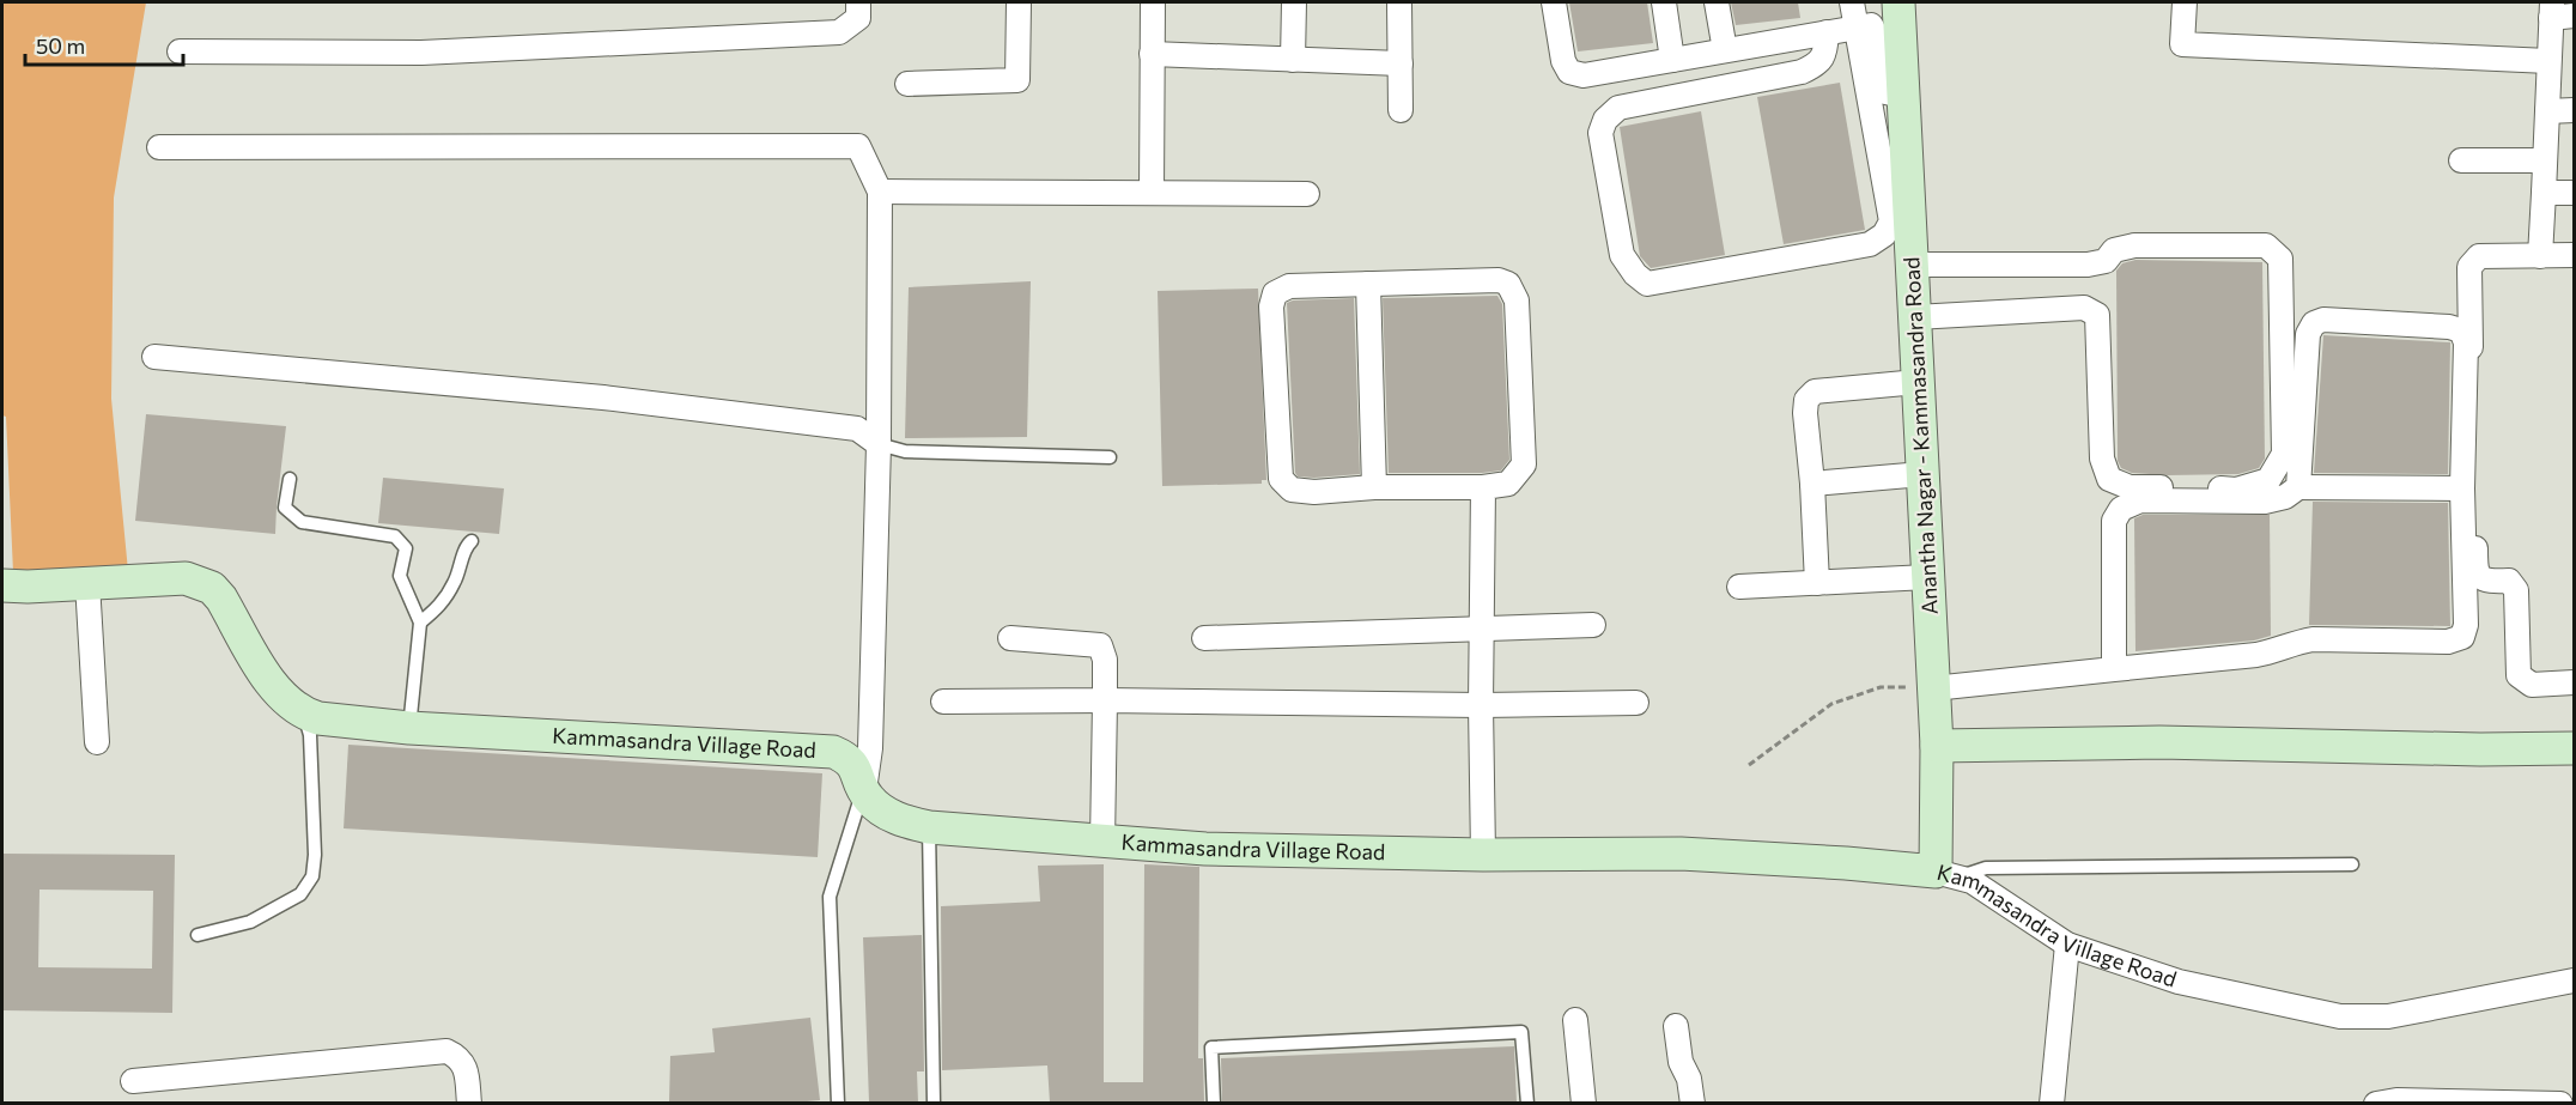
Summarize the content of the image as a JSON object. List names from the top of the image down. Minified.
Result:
{"streets":{"street":["Anantha Nagar - Kammasandra Road","Kammasandra Village Road"]},"crossings":[["Anantha Nagar - Kammasandra Road","Kammasandra Village Road"]],"scale_bar":"50 m"}
